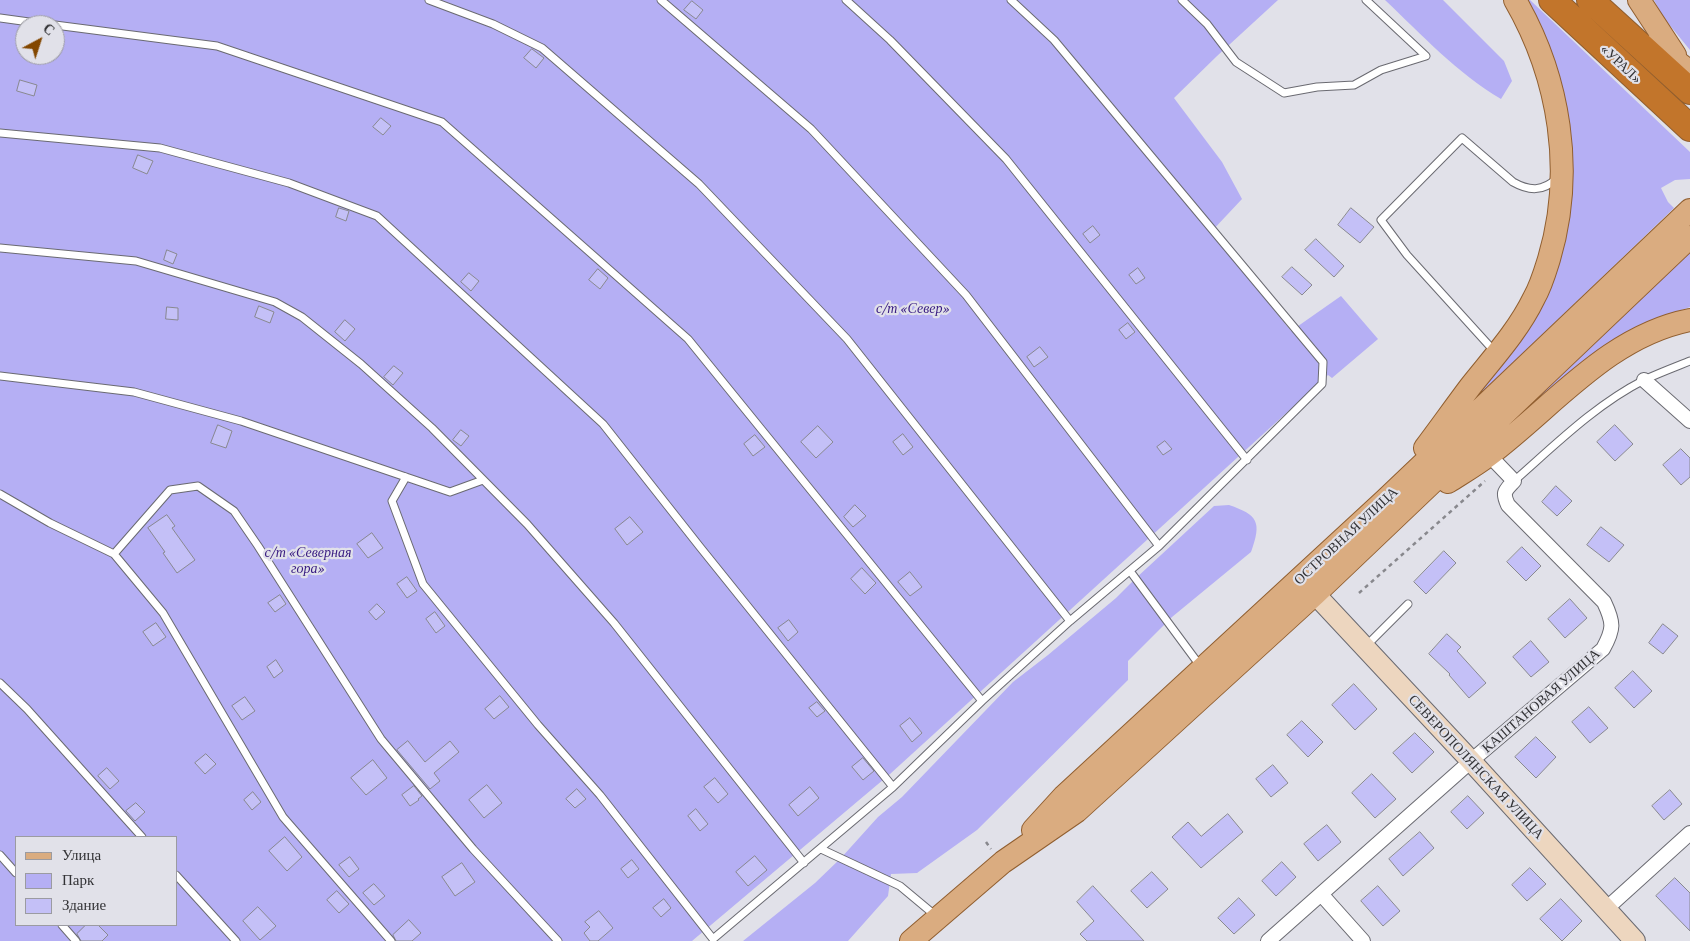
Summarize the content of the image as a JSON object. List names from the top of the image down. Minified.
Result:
{"streets":{"highway":["«УРАЛ»"],"main road":["ОСТРОВНАЯ УЛИЦА"],"street":["КАШТАНОВАЯ УЛИЦА","СЕВЕРОПОЛЯНСКАЯ УЛИЦА"]},"crossings":[["ОСТРОВНАЯ УЛИЦА","СЕВЕРОПОЛЯНСКАЯ УЛИЦА"],["КАШТАНОВАЯ УЛИЦА","СЕВЕРОПОЛЯНСКАЯ УЛИЦА"]],"parks":["с/т «Север»","с/т «Северная гора»"],"legend":["Улица","Парк","Здание"],"north":"top right"}
